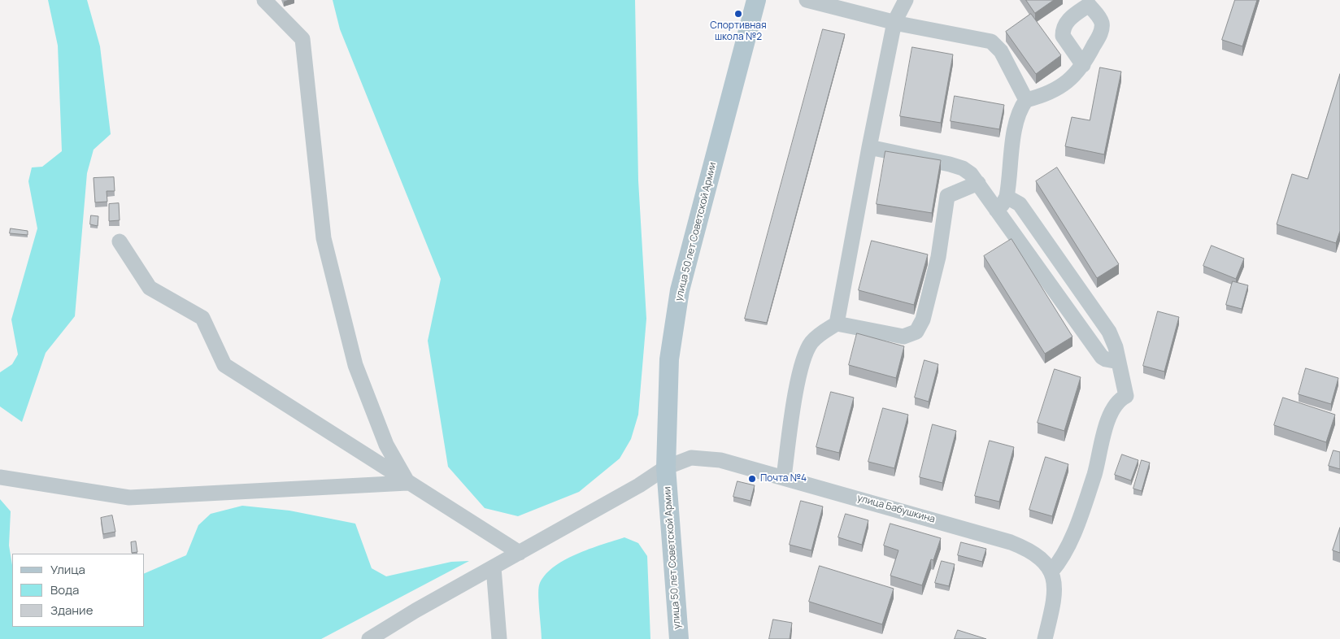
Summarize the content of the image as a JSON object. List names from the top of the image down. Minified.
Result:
{"streets":{"main road":["улица 50 лет Советской Армии"],"street":["улица Бабушкина"]},"crossings":[["улица 50 лет Советской Армии","улица Бабушкина"]],"places":["Спортивная школа №2","Почта №4"],"legend":["Улица","Вода","Здание"]}
